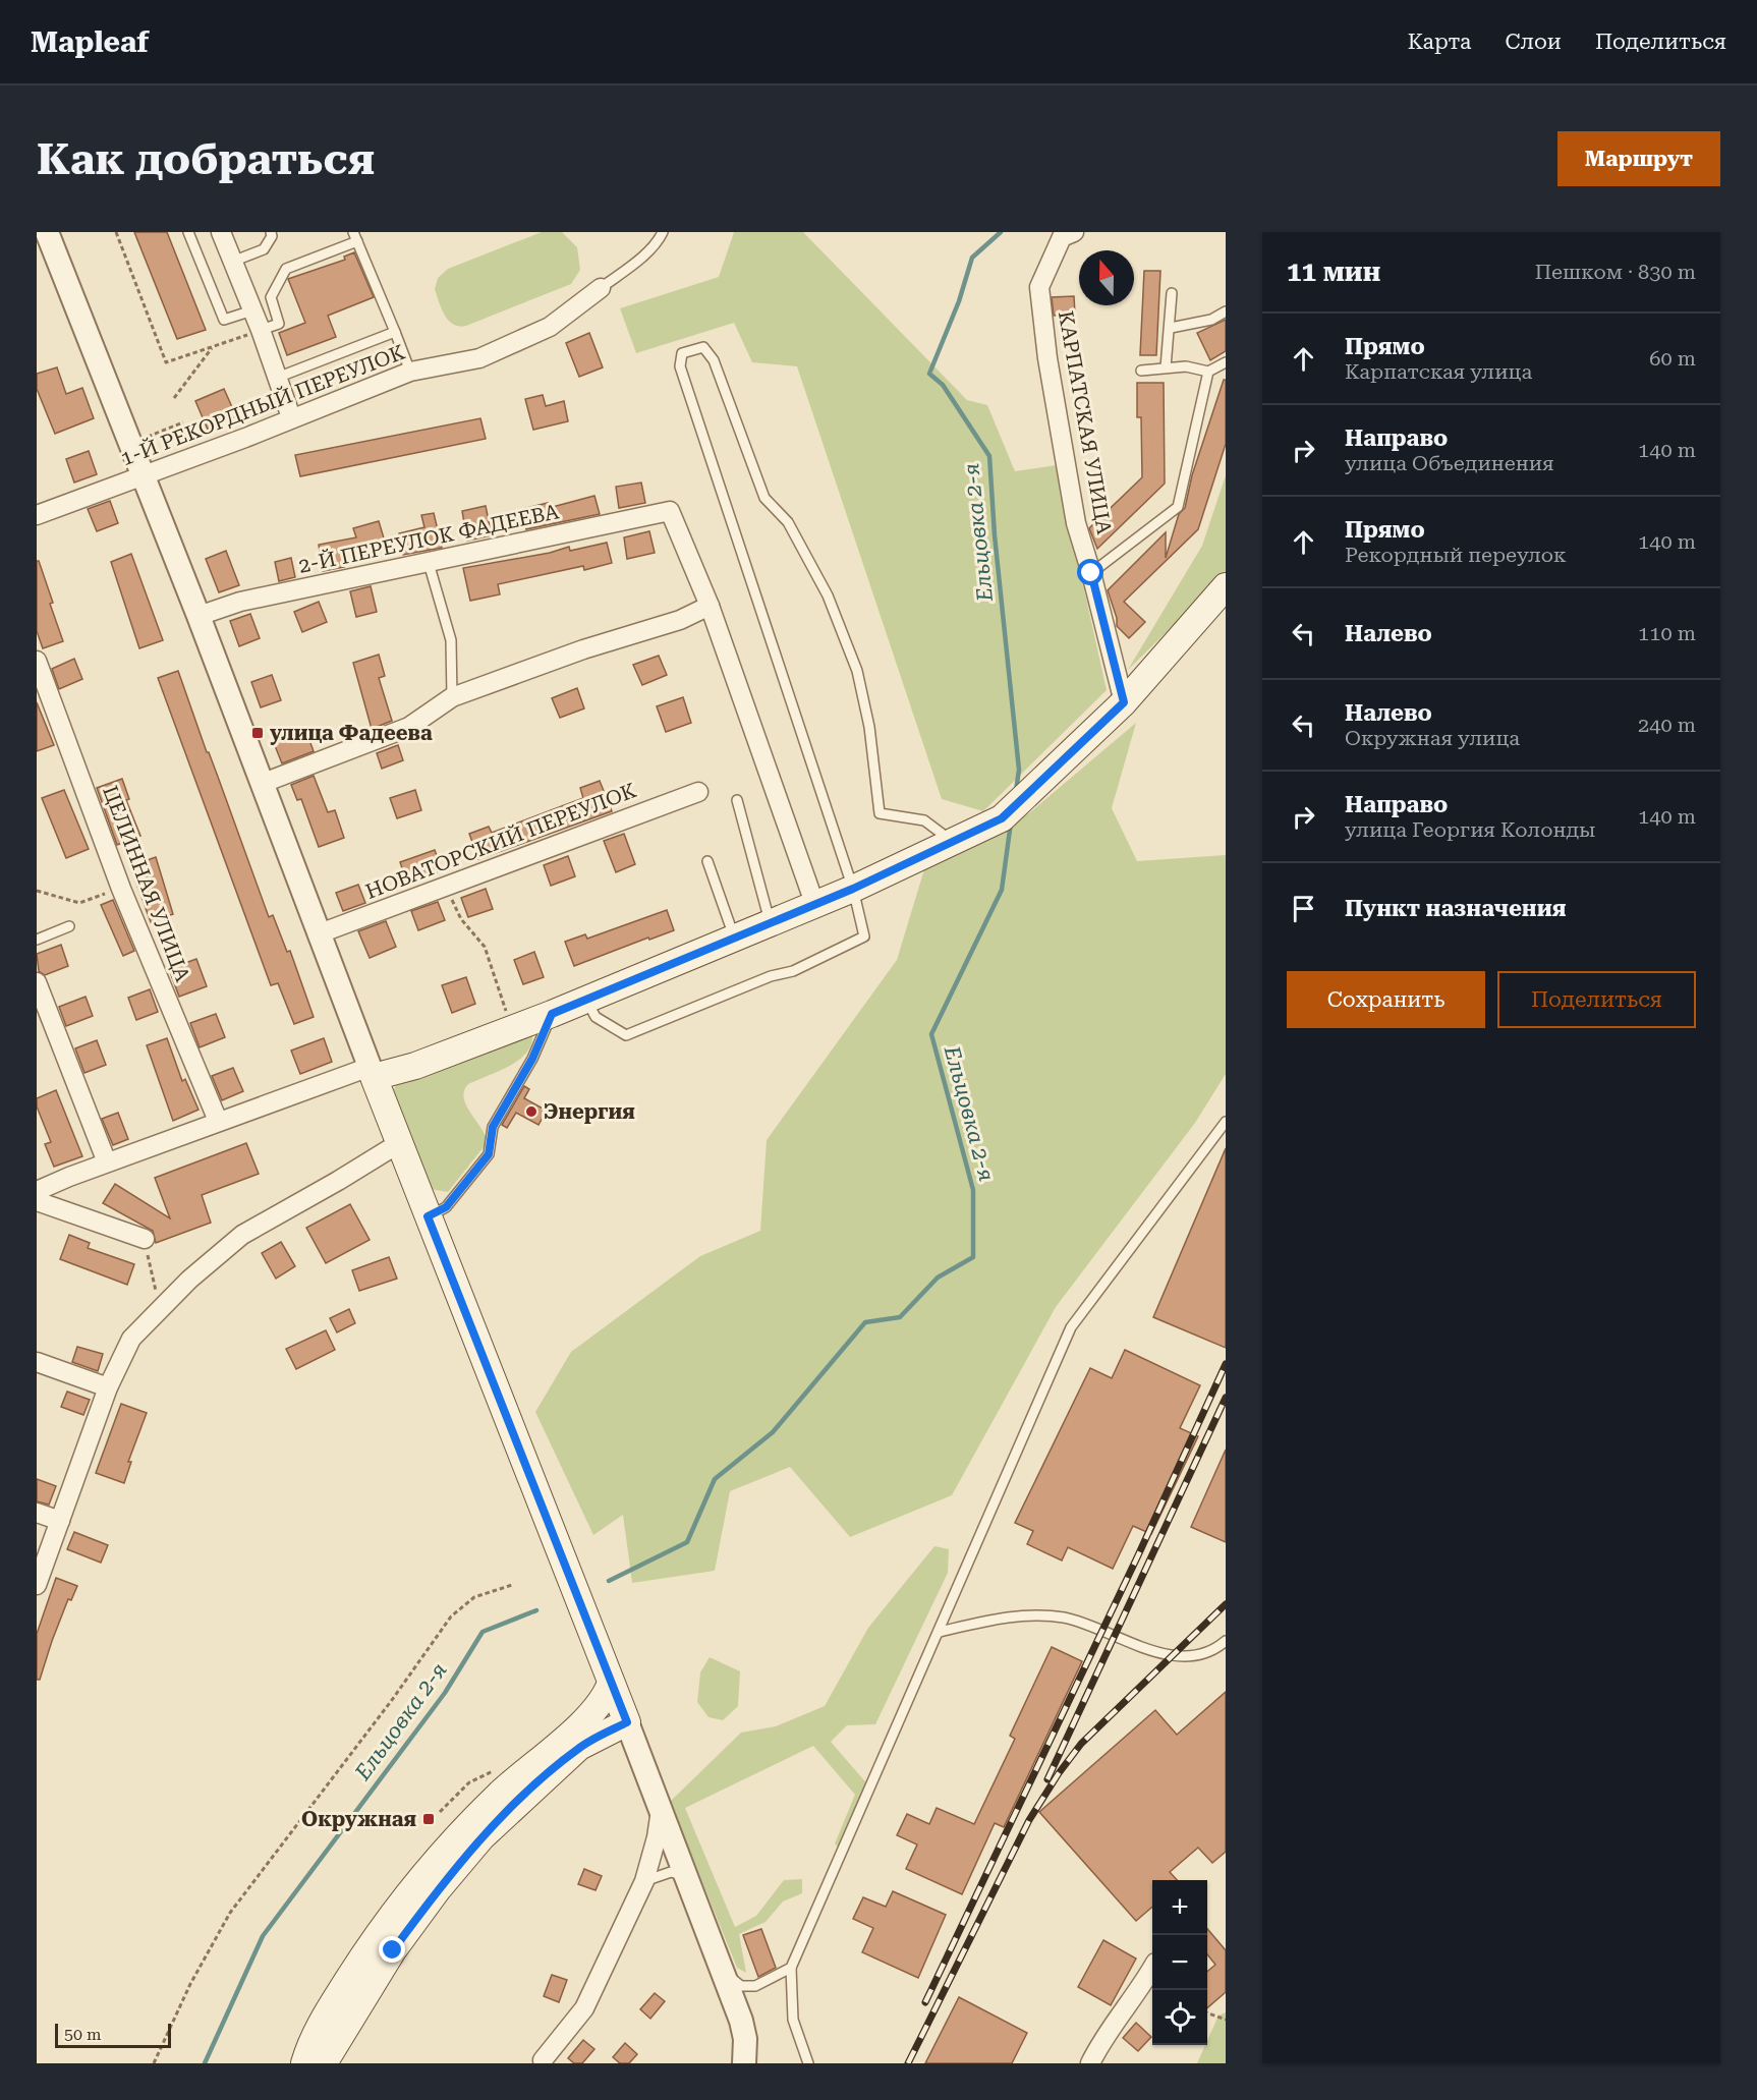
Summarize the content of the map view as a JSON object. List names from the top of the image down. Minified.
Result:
{"streets":{"street":["1-Й РЕКОРДНЫЙ ПЕРЕУЛОК","КАРПАТСКАЯ УЛИЦА","2-Й ПЕРЕУЛОК ФАДЕЕВА","НОВАТОРСКИЙ ПЕРЕУЛОК","ЦЕЛИННАЯ УЛИЦА"]},"water":["Ельцовка 2-я"],"places":{"transit":["улица Фадеева","Окружная"],"other":["Энергия"]},"scale_bar":"50 m","north":"top","page":{"header":"Mapleaf","nav":["Карта","Слои","Поделиться"],"buttons":["Маршрут",["Сохранить","Поделиться"]],"title":"Как добраться","heading":["11 мин","Пешком · 830 m"],"list":[["Прямо","Карпатская улица","60 m"],["Направо","улица Объединения","140 m"],["Прямо","Рекордный переулок","140 m"],["Налево","110 m"],["Налево","Окружная улица","240 m"],["Направо","улица Георгия Колонды","140 m"],"Пункт назначения"],"map_buttons":["+","−"],"scale":"50 m"}}
